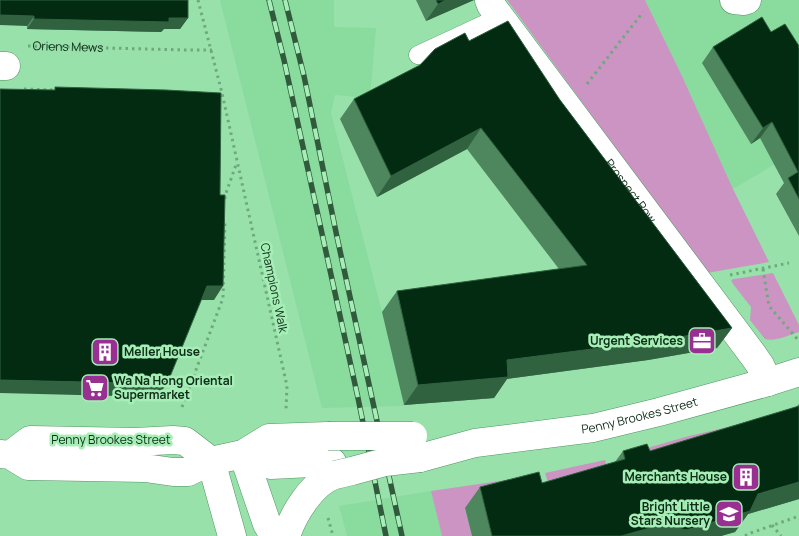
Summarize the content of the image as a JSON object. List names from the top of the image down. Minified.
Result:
{"streets":{"street":["Prospect Row","Penny Brookes Street"],"path":["Oriens Mews","Champions Walk"]},"crossings":[["Oriens Mews","Champions Walk"],["Prospect Row","Penny Brookes Street"]],"places":{"office":["Urgent Services"],"building":["Meller House","Merchants House"],"supermarket":["Wa Na Hong Oriental Supermarket"],"school or university":["Bright Little Stars Nursery"]}}
